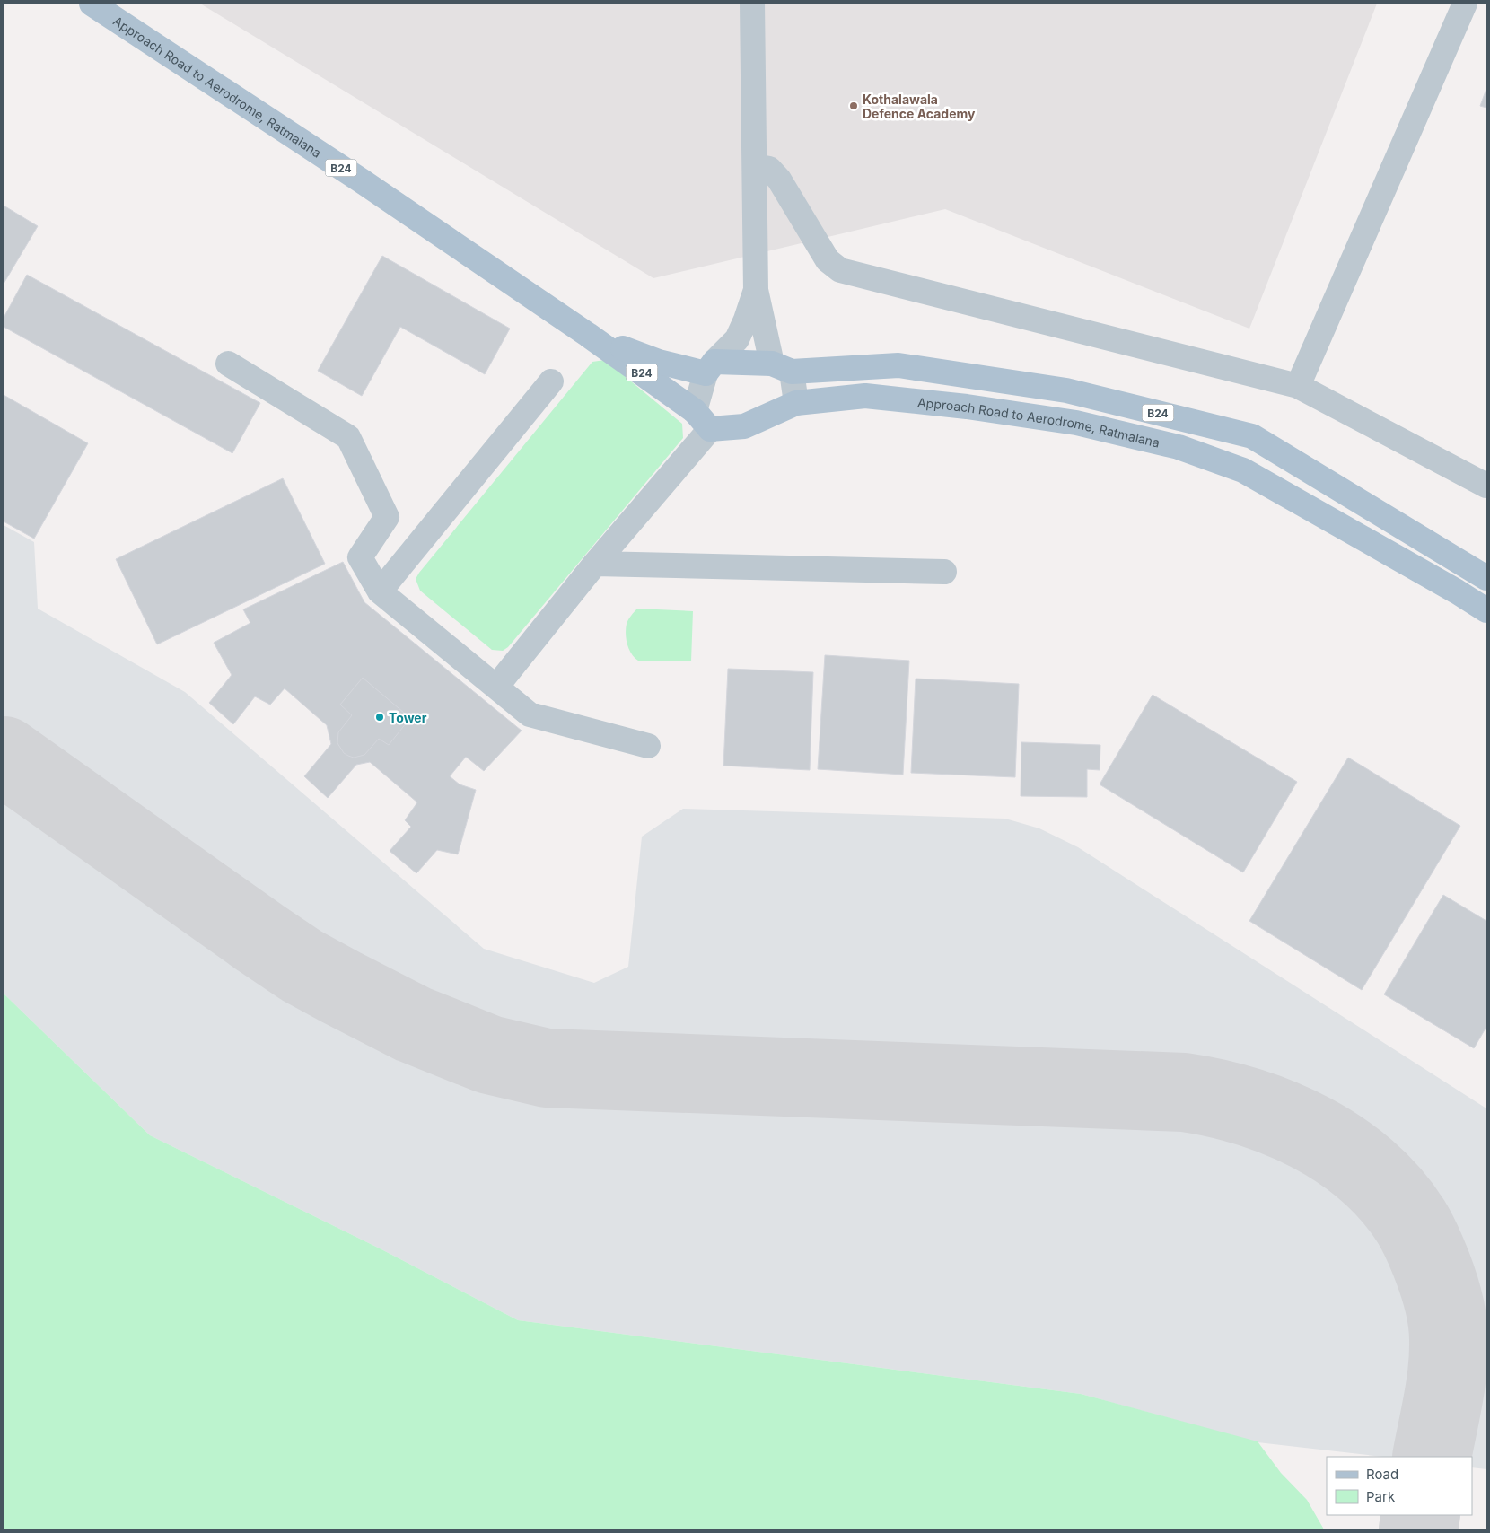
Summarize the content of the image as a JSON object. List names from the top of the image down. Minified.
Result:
{"streets":{"main road":["Approach Road to Aerodrome, Ratmalana","B24"]},"places":["Kothalawala Defence Academy","Tower"],"legend":["Road","Park"]}
